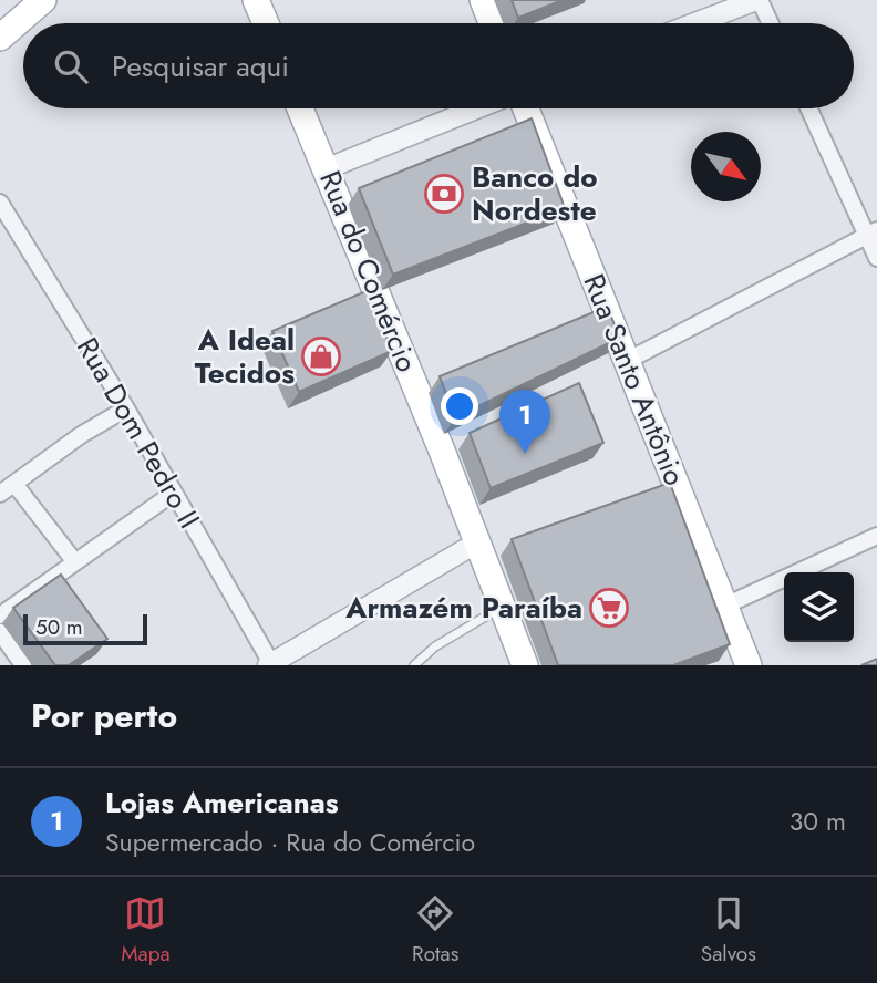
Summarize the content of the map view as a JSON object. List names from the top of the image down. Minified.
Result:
{"streets":{"main road":["Rua do Comércio","Rua Santo Antônio"],"street":["Rua Dom Pedro II"]},"places":{"bank":["Banco do Nordeste"],"shop":["A Ideal Tecidos"],"supermarket":["Armazém Paraíba"]},"scale_bar":"50 m","north":"bottom right","page":{"search":"Pesquisar aqui","pins":"1","scale":"50 m","heading":"Por perto","list":[{"mark":"1","name":"Lojas Americanas","note":"Supermercado · Rua do Comércio","value":"30 m"}],"nav":["Mapa","Rotas","Salvos"]}}
